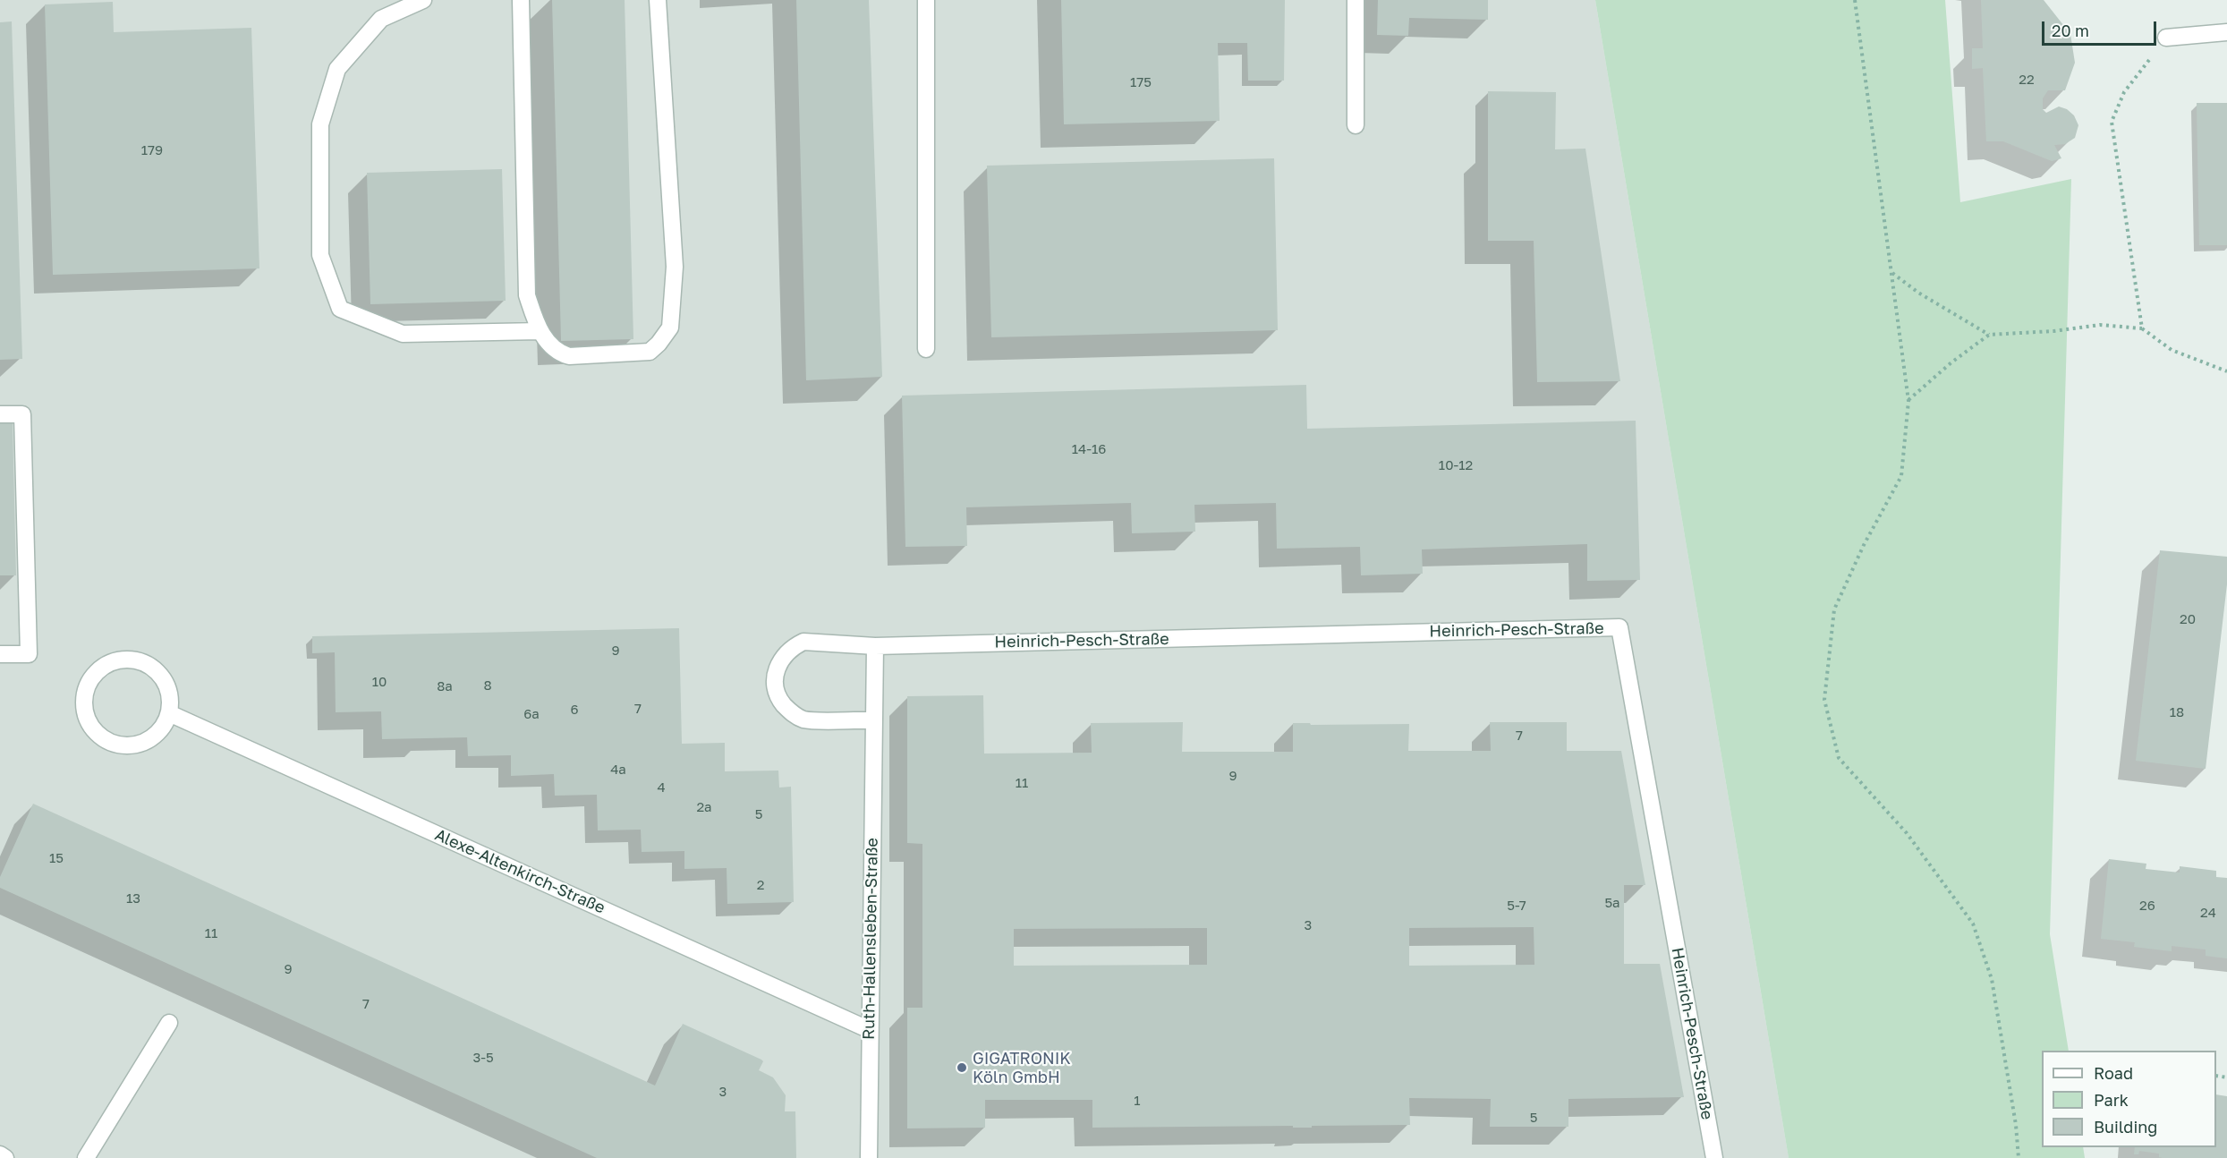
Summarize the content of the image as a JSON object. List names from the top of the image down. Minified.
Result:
{"streets":{"street":["Heinrich-Pesch-Straße","Alexe-Altenkirch-Straße","Ruth-Hallensleben-Straße"]},"crossings":[["Heinrich-Pesch-Straße","Ruth-Hallensleben-Straße"],["Alexe-Altenkirch-Straße","Ruth-Hallensleben-Straße"]],"places":["GIGATRONIK Köln GmbH"],"house_numbers":["22","175","179","14-16","10-12","20","9","10","8","8a","7","6","18","6a","7","4a","9","11","4","2a","5","15","2","13","5a","5-7","26","24","3","11","9","7","3-5","3","1","5"],"legend":["Road","Park","Building"],"scale_bar":"20 m"}
